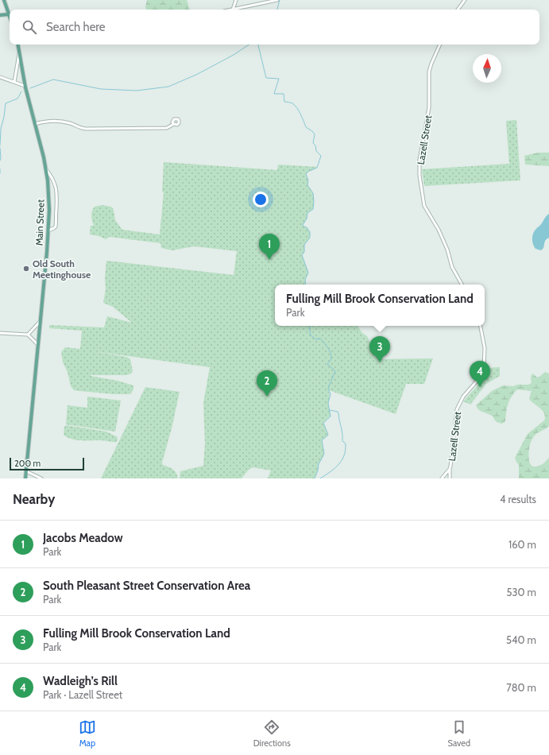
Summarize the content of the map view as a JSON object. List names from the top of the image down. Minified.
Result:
{"streets":{"main road":["Main Street"],"street":["Lazell Street"]},"places":["Old South Meetinghouse"],"scale_bar":"200 m","north":"top","page":{"search":"Search here","pins":["1","3","4","2"],"popup":["Fulling Mill Brook Conservation Land","Park"],"scale":"200 m","heading":["Nearby","4 results"],"list":[{"mark":"1","name":"Jacobs Meadow","note":"Park","value":"160 m"},{"mark":"2","name":"South Pleasant Street Conservation Area","note":"Park","value":"530 m"},{"mark":"3","name":"Fulling Mill Brook Conservation Land","note":"Park","value":"540 m"},{"mark":"4","name":"Wadleigh’s Rill","note":"Park · Lazell Street","value":"780 m"}],"nav":["Map","Directions","Saved"]}}
